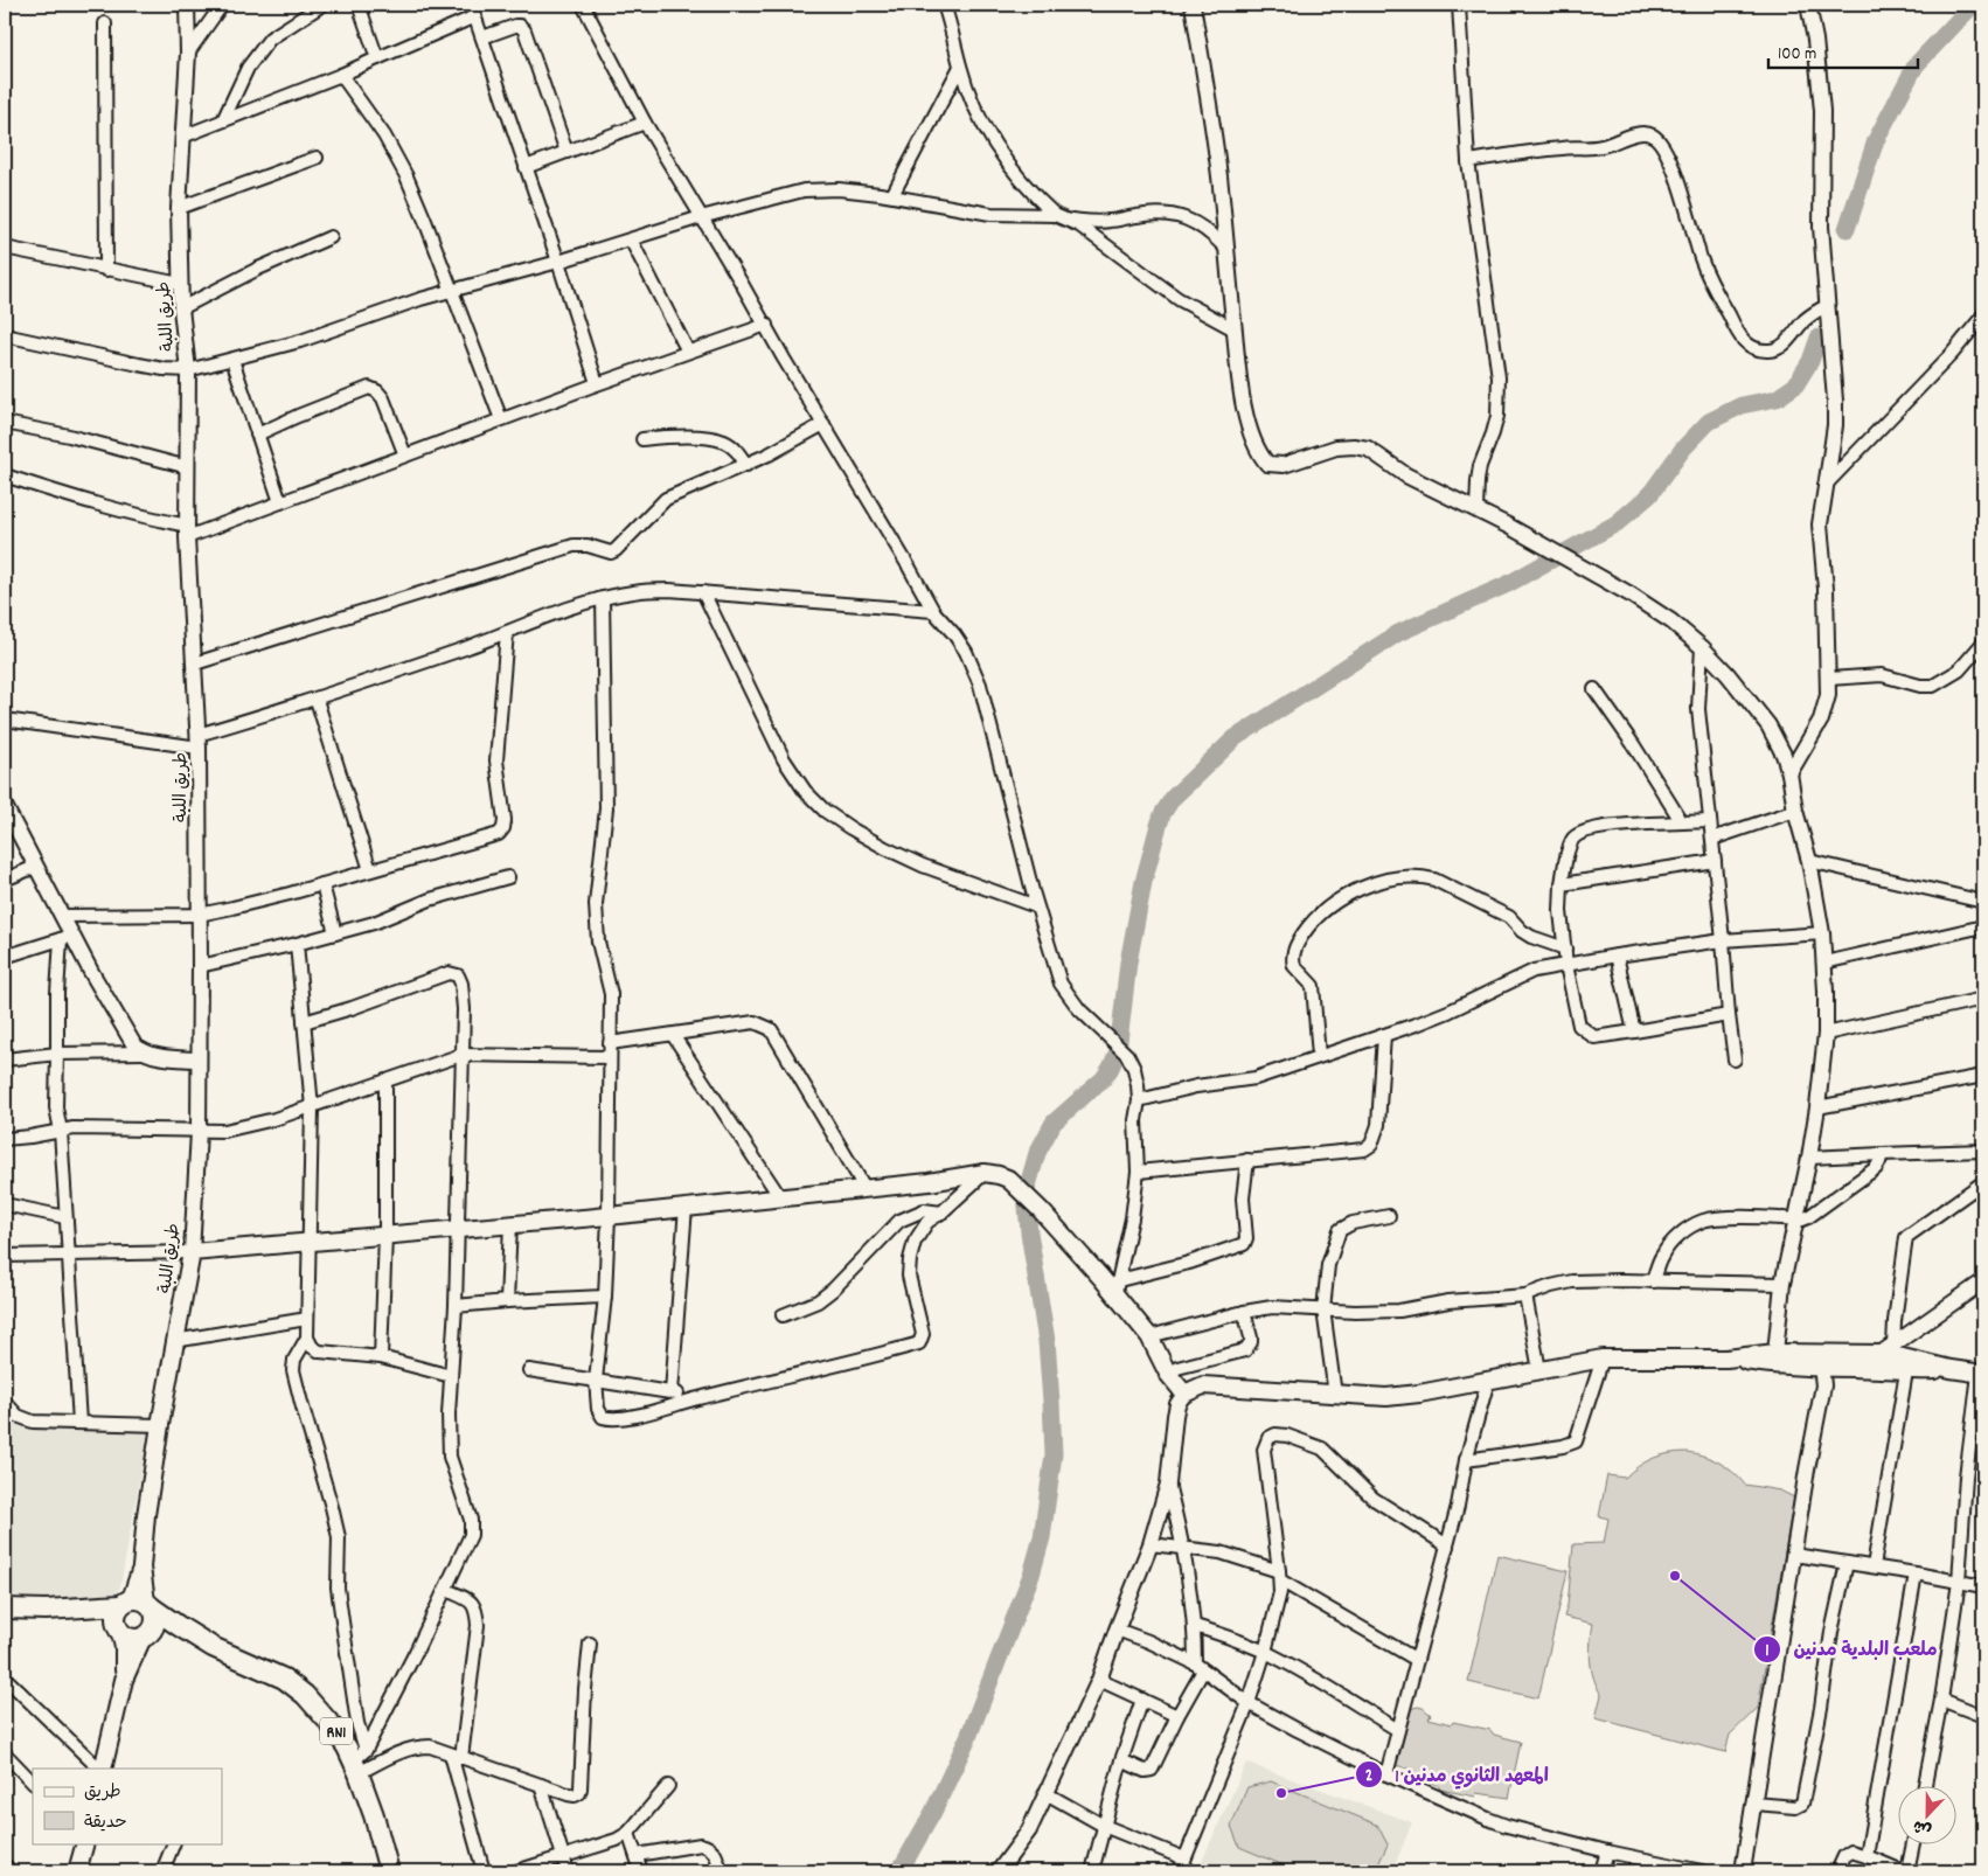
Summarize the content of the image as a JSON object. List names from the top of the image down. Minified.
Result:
{"streets":{"main road":["طريق اللبة","RN1"]},"crossings":[["طريق اللبة","RN1"]],"places":["ملعب البلدية مدنين","المعهد الثانوي مدنين 1"],"legend":["طريق","حديقة"],"scale_bar":"100 m","north":"bottom"}
